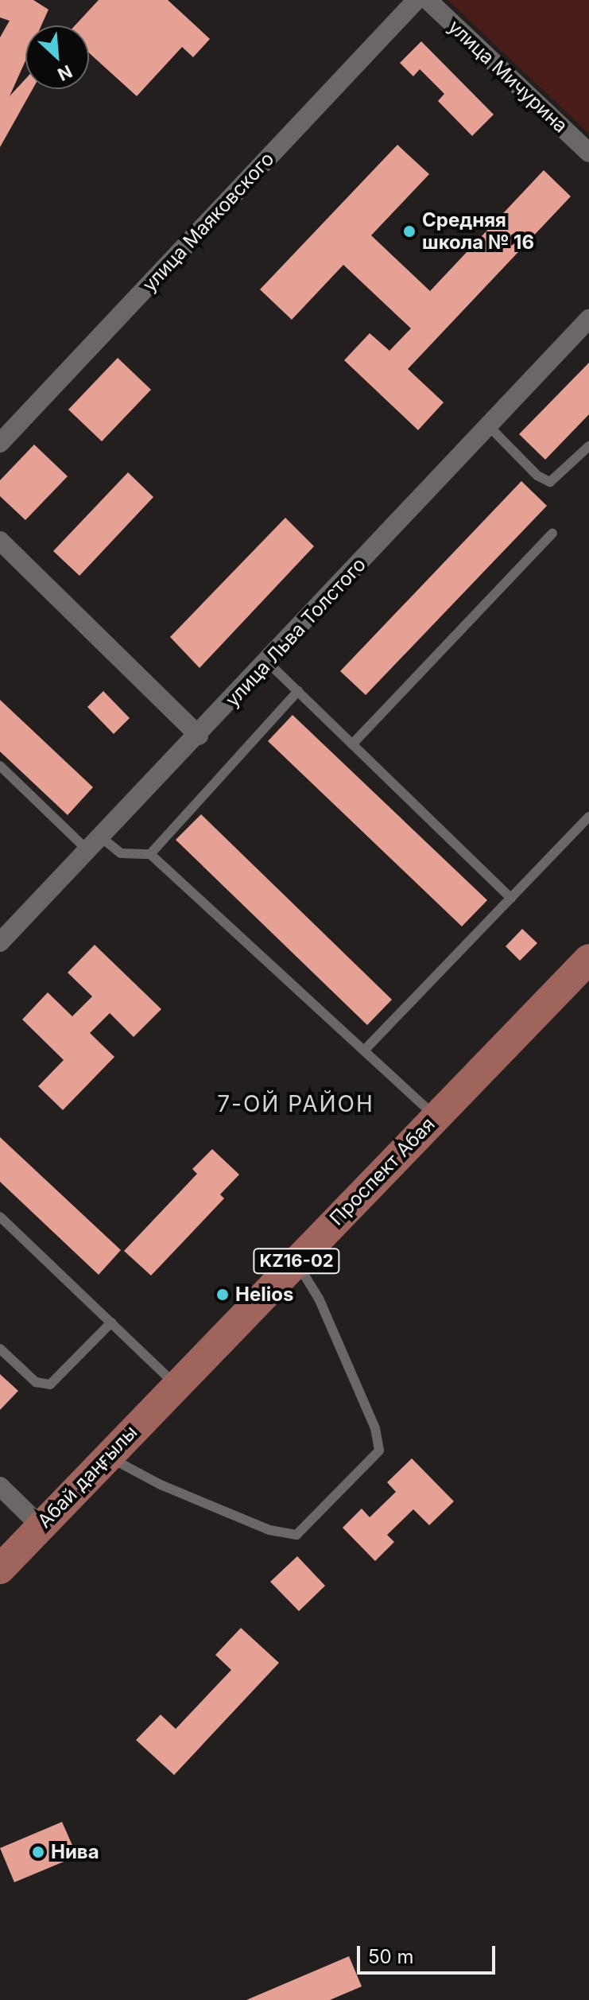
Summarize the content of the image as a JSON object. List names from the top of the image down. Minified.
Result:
{"streets":{"main road":["Проспект Абая","KZ16-02","Абай даңғылы"],"street":["улица Мичурина","улица Маяковского","улица Льва Толстого"]},"crossings":[["Проспект Абая","Абай даңғылы"]],"districts":["7-ОЙ РАЙОН"],"places":["Средняя школа № 16","Helios","Нива"],"scale_bar":"50 m","north":"bottom right"}
